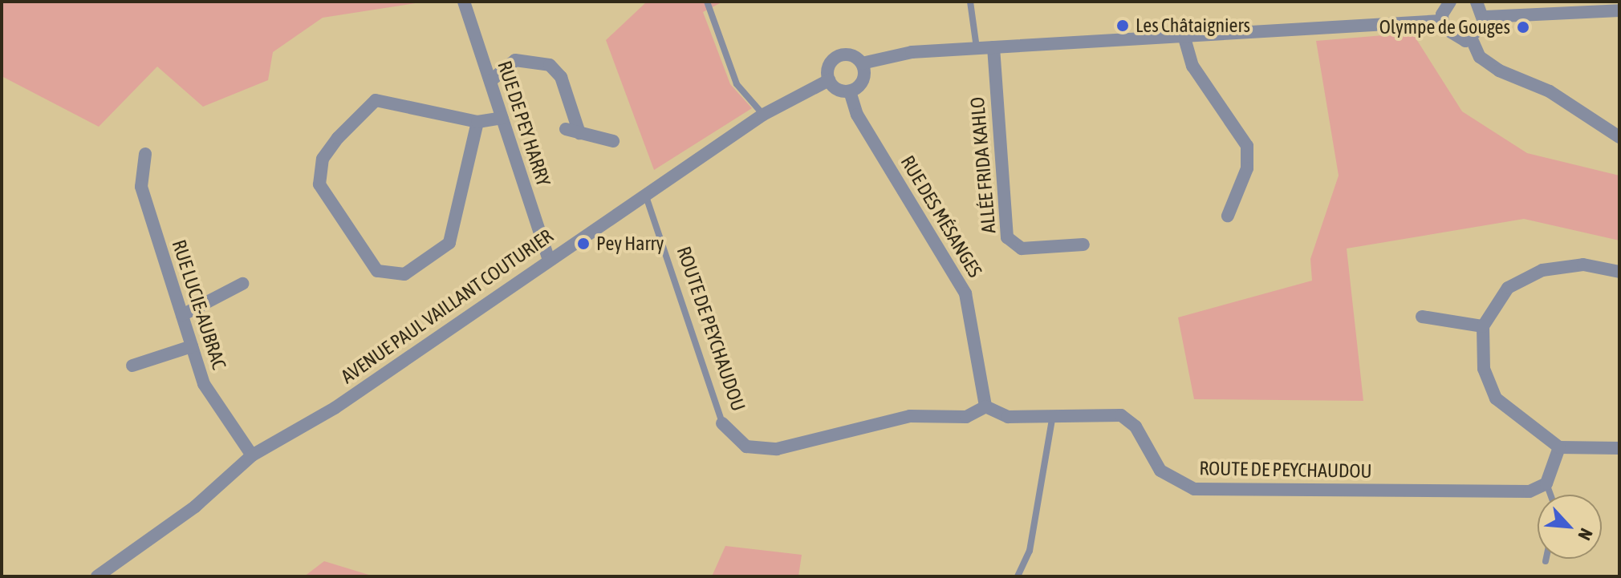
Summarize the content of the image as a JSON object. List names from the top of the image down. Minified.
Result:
{"streets":{"street":["RUE DE PEY HARRY","ALLÉE FRIDA KAHLO","RUE DES MÉSANGES","RUE LUCIE-AUBRAC","AVENUE PAUL VAILLANT COUTURIER","ROUTE DE PEYCHAUDOU"]},"crossings":[["RUE DE PEY HARRY","AVENUE PAUL VAILLANT COUTURIER"],["RUE DES MÉSANGES","AVENUE PAUL VAILLANT COUTURIER"],["RUE DES MÉSANGES","ROUTE DE PEYCHAUDOU"],["RUE LUCIE-AUBRAC","AVENUE PAUL VAILLANT COUTURIER"],["AVENUE PAUL VAILLANT COUTURIER","ROUTE DE PEYCHAUDOU"]],"places":["Les Châtaigniers","Olympe de Gouges","Pey Harry"],"north":"bottom right"}
